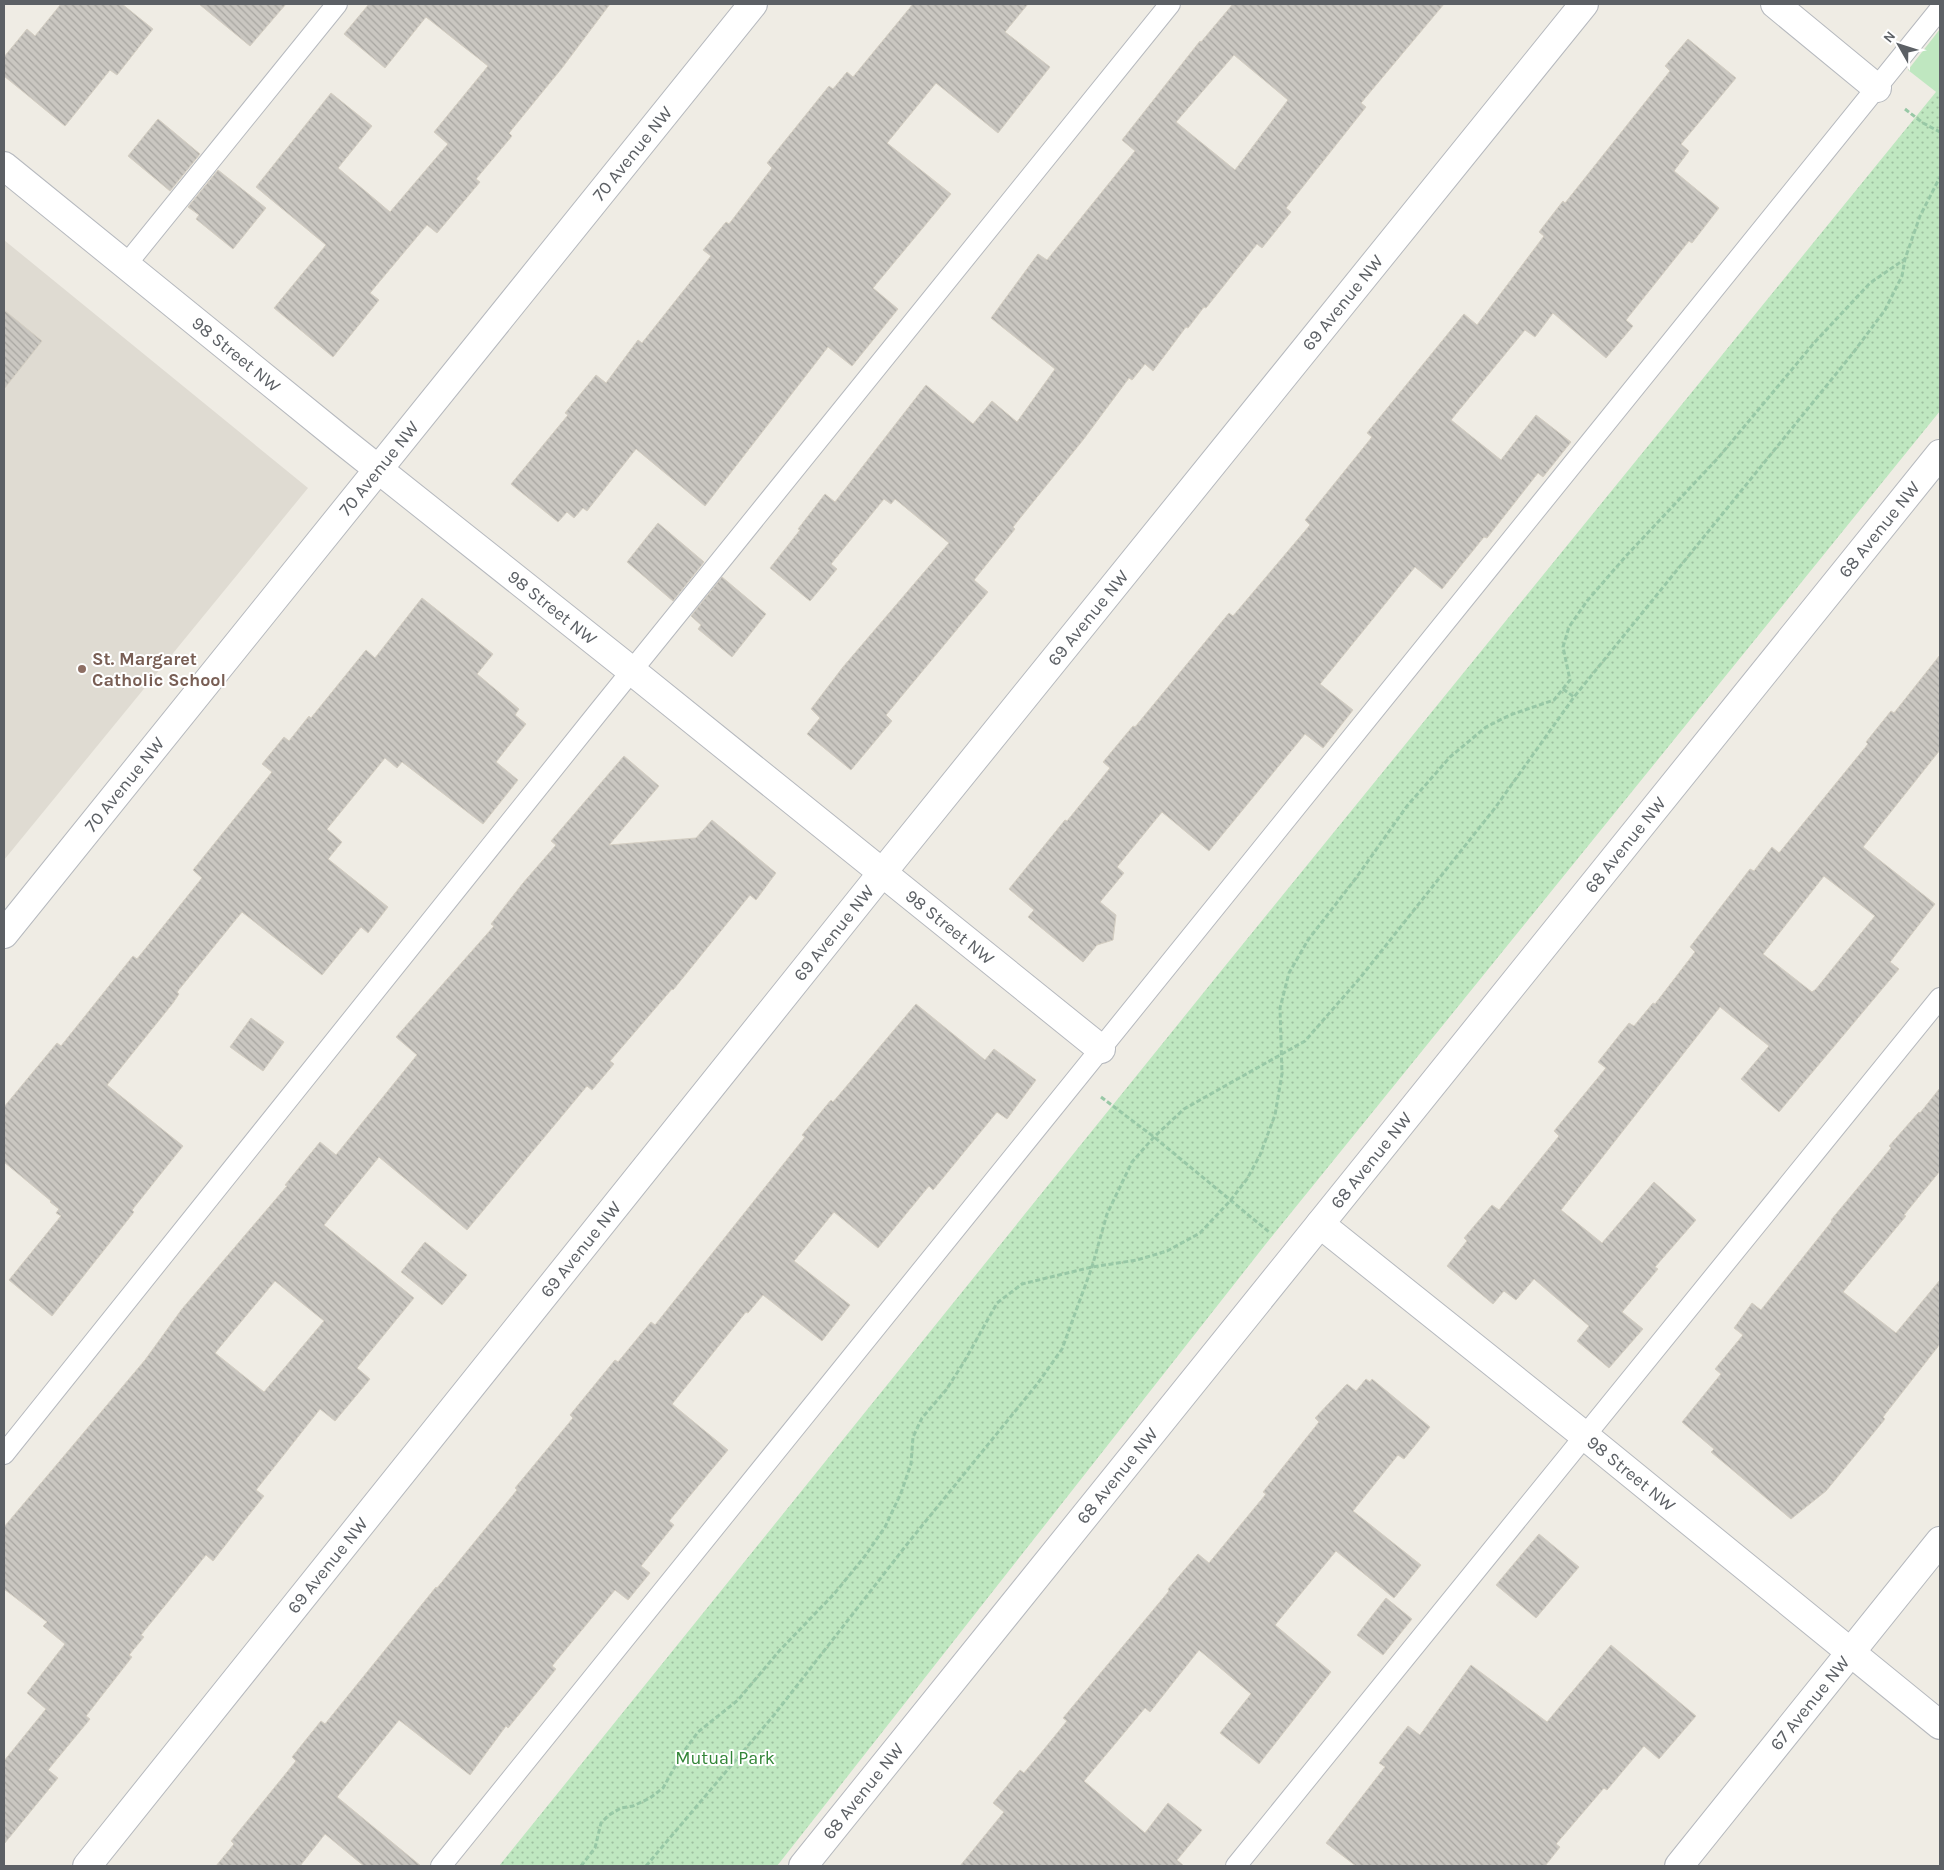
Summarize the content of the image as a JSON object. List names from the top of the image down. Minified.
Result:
{"streets":{"street":["70 Avenue NW","69 Avenue NW","98 Street NW","68 Avenue NW","67 Avenue NW"]},"crossings":[["70 Avenue NW","98 Street NW"],["69 Avenue NW","98 Street NW"],["98 Street NW","68 Avenue NW"],["98 Street NW","67 Avenue NW"]],"parks":["Mutual Park"],"places":["St. Margaret Catholic School"],"north":"top left"}
